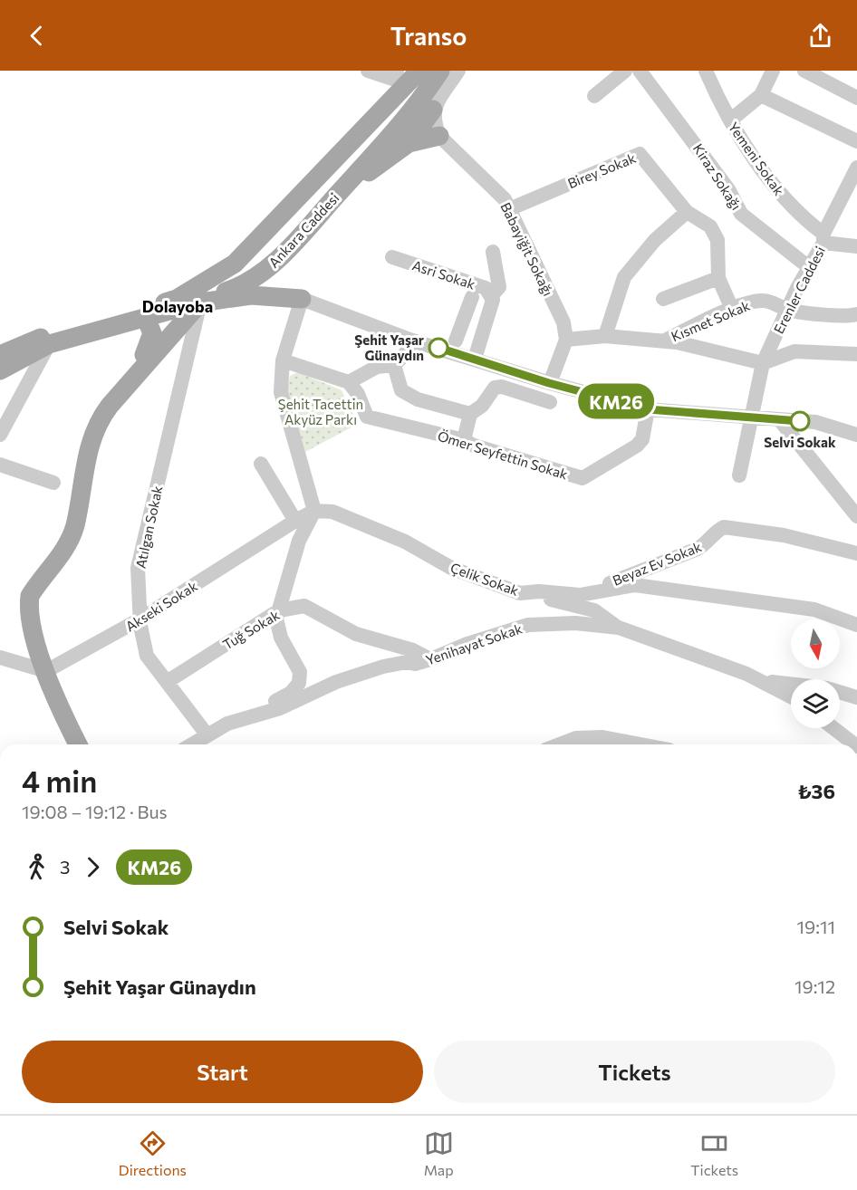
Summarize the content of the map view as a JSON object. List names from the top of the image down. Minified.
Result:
{"streets":{"main road":["Ankara Caddesi"],"street":["Yemeni Sokak","Birey Sokak","Kiraz Sokağı","Babayiğit Sokağı","Asri Sokak","Erenler Caddesi","Kısmet Sokak","Ömer Seyfettin Sokak","Atılgan Sokak","Beyaz Ev Sokak","Çelik Sokak","Akseki Sokak","Tuğ Sokak","Yenihayat Sokak"]},"crossings":[["Yemeni Sokak","Erenler Caddesi"],["Birey Sokak","Babayiğit Sokağı"],["Birey Sokak","Kısmet Sokak"],["Kiraz Sokağı","Erenler Caddesi"],["Ankara Caddesi","Atılgan Sokak"],["Erenler Caddesi","Kısmet Sokak"],["Atılgan Sokak","Akseki Sokak"],["Atılgan Sokak","Tuğ Sokak"],["Atılgan Sokak","Yenihayat Sokak"],["Beyaz Ev Sokak","Çelik Sokak"],["Çelik Sokak","Akseki Sokak"],["Tuğ Sokak","Yenihayat Sokak"]],"districts":["Dolayoba"],"parks":["Şehit Tacettin Akyüz Parkı"],"places":["Şehit Yaşar Günaydın","Selvi Sokak"],"lines":["bus line KM26"],"north":"bottom","page":{"header":"Transo","on_map":"KM26","heading":["4 min","19:08 – 19:12 · Bus","₺36"],"legs":["3","KM26"],"list":[{"name":"Selvi Sokak","value":"19:11"},{"name":"Şehit Yaşar Günaydın","value":"19:12"}],"buttons":["Start","Tickets"],"tabs":["Directions","Map","Tickets"]}}
